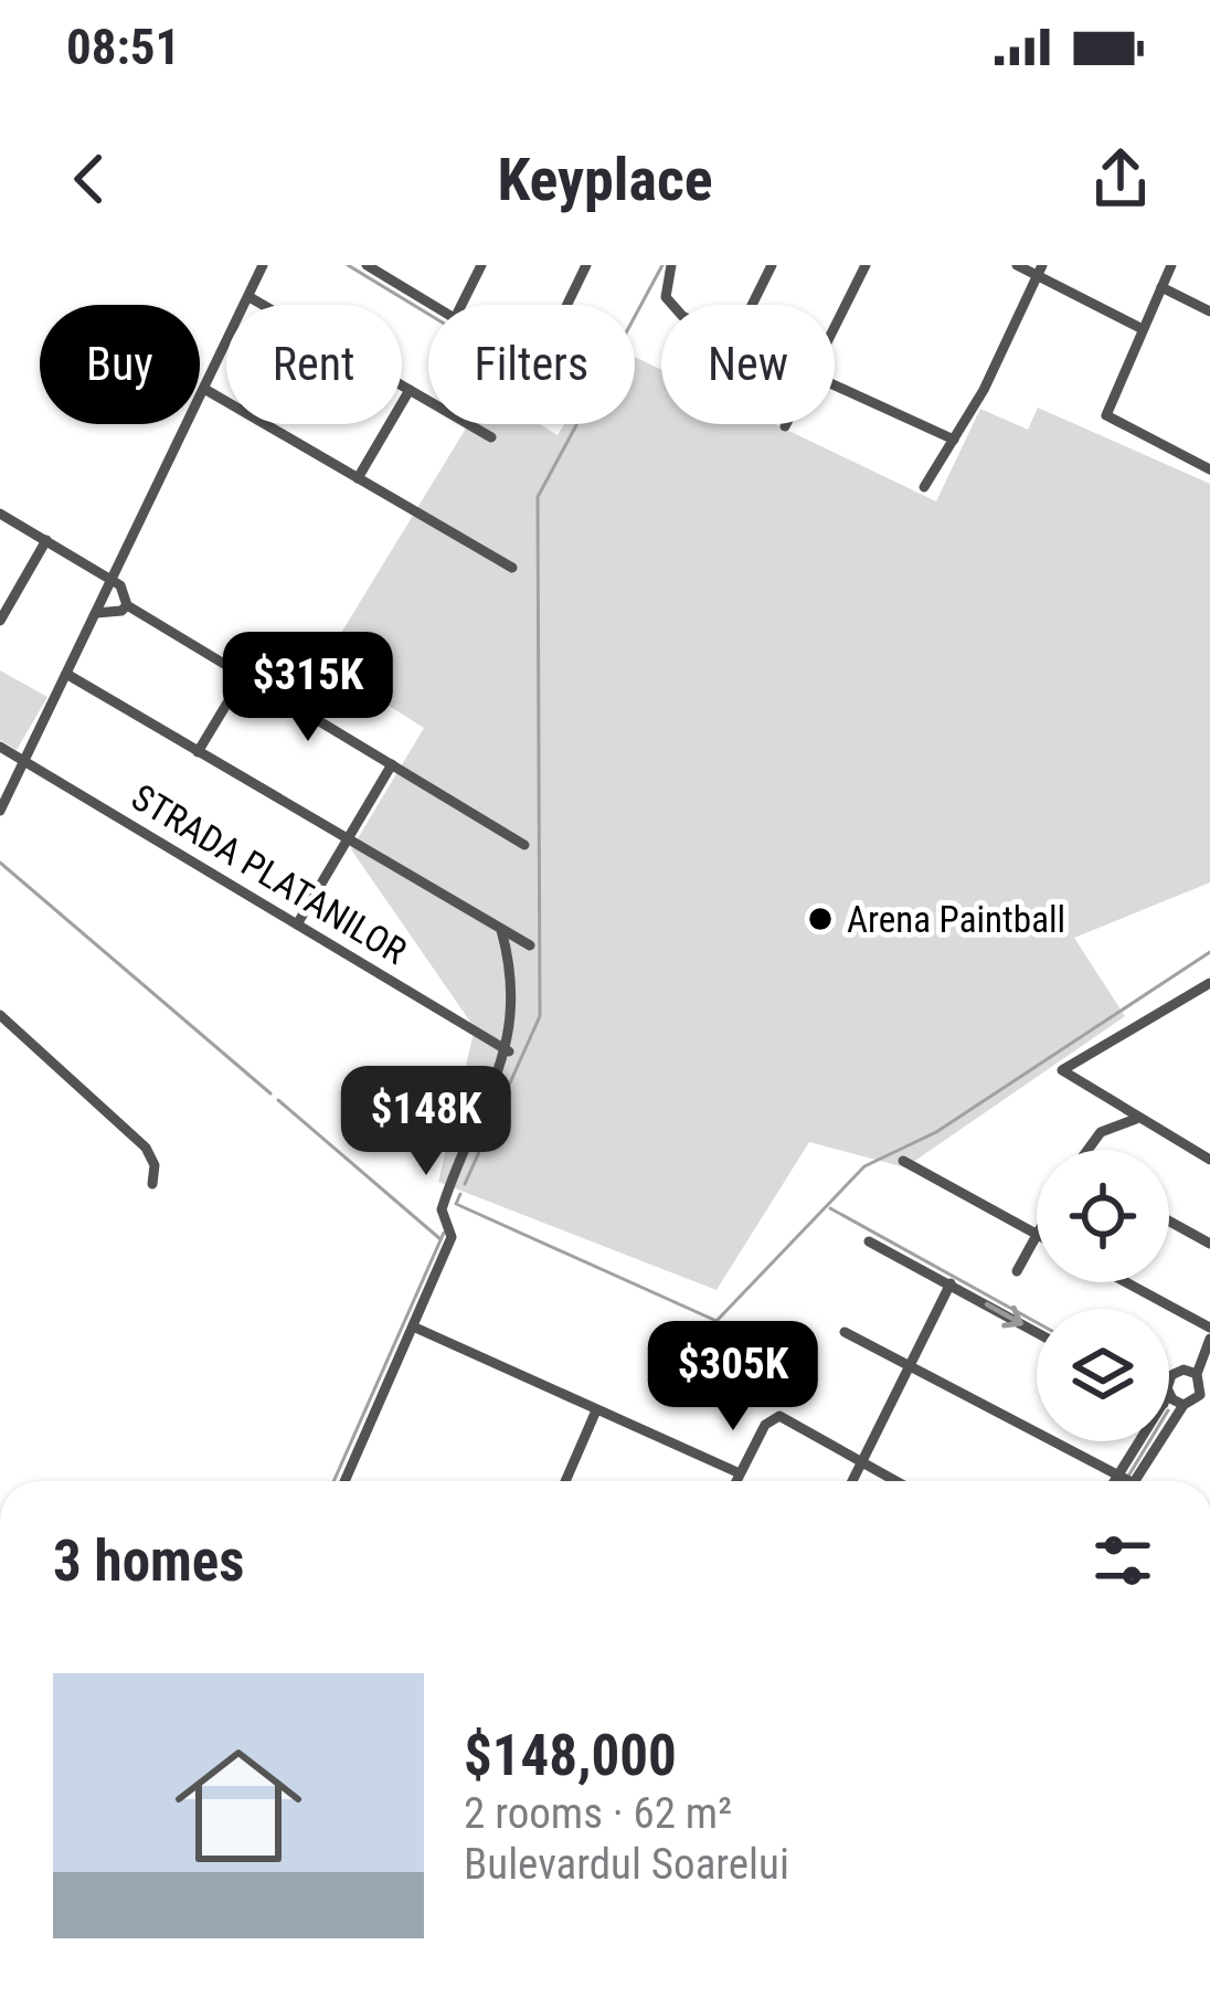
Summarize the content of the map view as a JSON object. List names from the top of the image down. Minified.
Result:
{"streets":{"street":["STRADA PLATANILOR"]},"places":["Arena Paintball"],"page":{"status":"08:51","header":"Keyplace","chip":["Buy","Rent","Filters","New"],"price":["$315K","$148K","$305K"],"heading":"3 homes","list":[{"name":"$148,000","note":"2 rooms · 62 m² · Bulevardul Soarelui"}]}}
